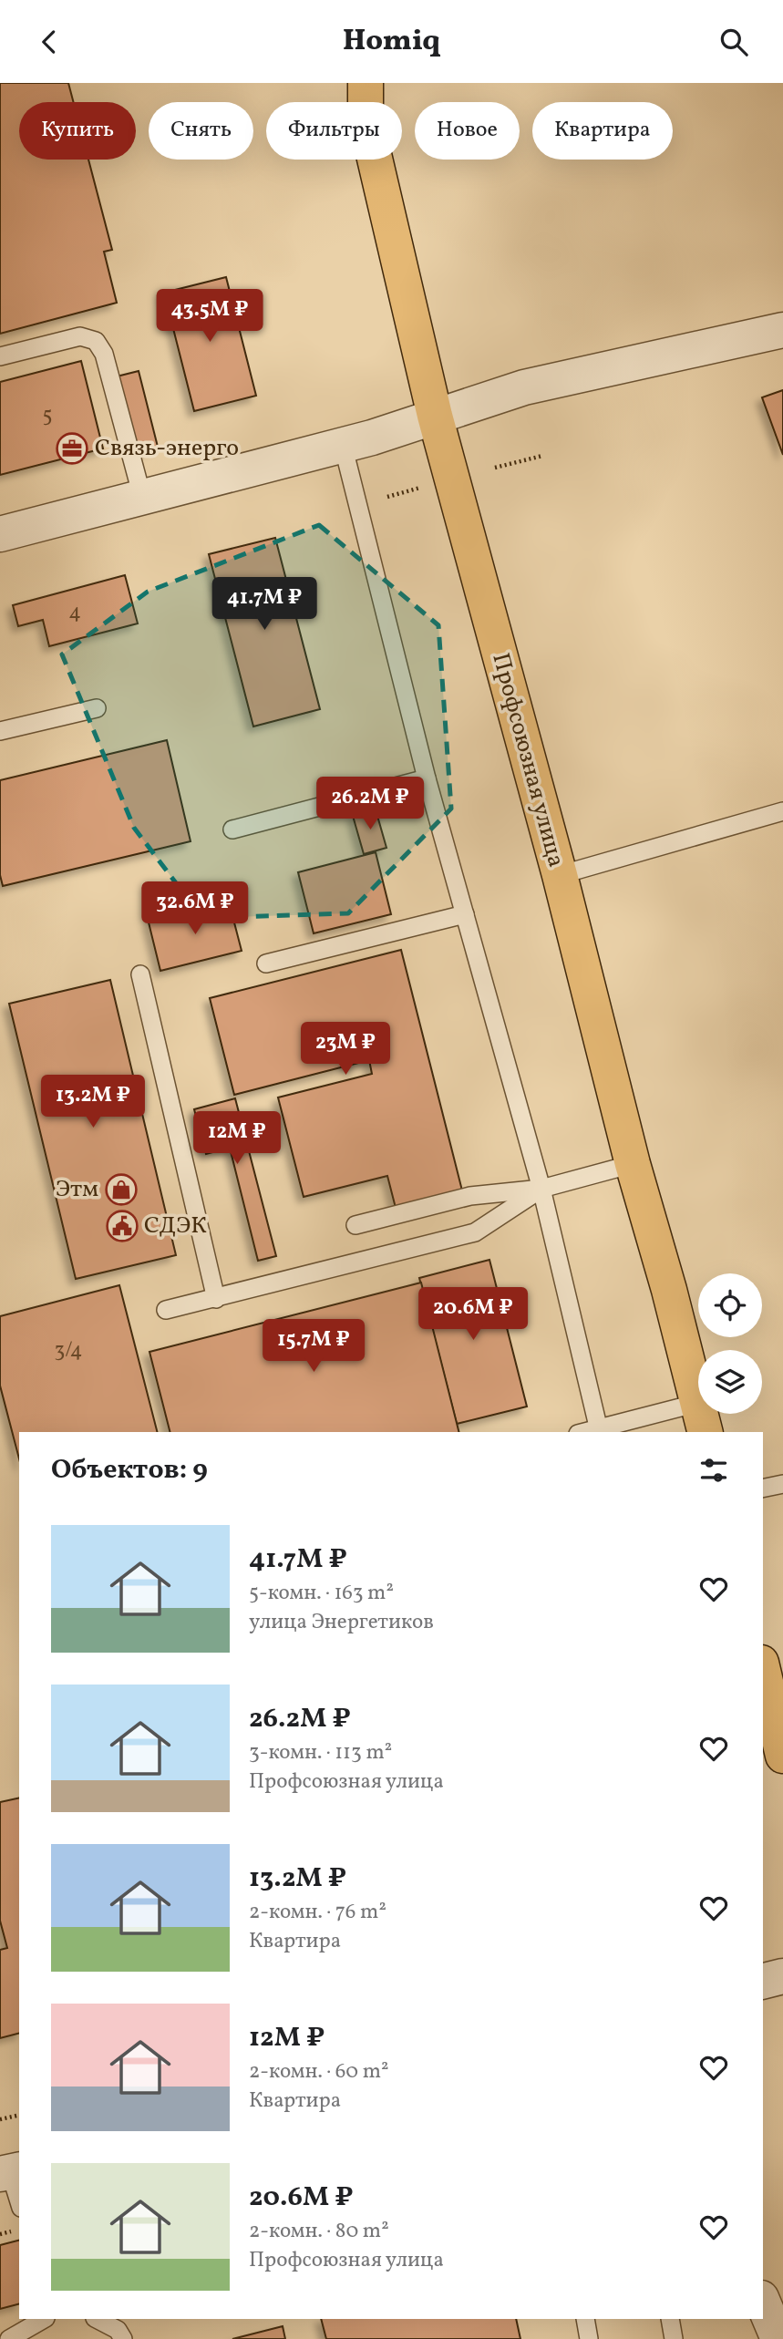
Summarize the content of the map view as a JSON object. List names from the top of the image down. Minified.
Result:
{"streets":{"highway":["Профсоюзная улица"]},"places":{"office":["Связь-энерго"],"shop":["Этм"],"public building":["СДЭК"]},"house_numbers":["5","4","3/4"],"page":{"header":"Homiq","chip":["Купить","Снять","Фильтры","Новое","Квартира"],"price":["43.5M ₽","41.7M ₽","26.2M ₽","32.6M ₽","23M ₽","13.2M ₽","12M ₽","20.6M ₽","15.7M ₽"],"heading":"Объектов: 9","list":[{"name":"41.7M ₽","note":"5-комн. · 163 m² · улица Энергетиков"},{"name":"26.2M ₽","note":"3-комн. · 113 m² · Профсоюзная улица"},{"name":"13.2M ₽","note":"2-комн. · 76 m² · Квартира"},{"name":"12M ₽","note":"2-комн. · 60 m² · Квартира"},{"name":"20.6M ₽","note":"2-комн. · 80 m² · Профсоюзная улица"}]}}
